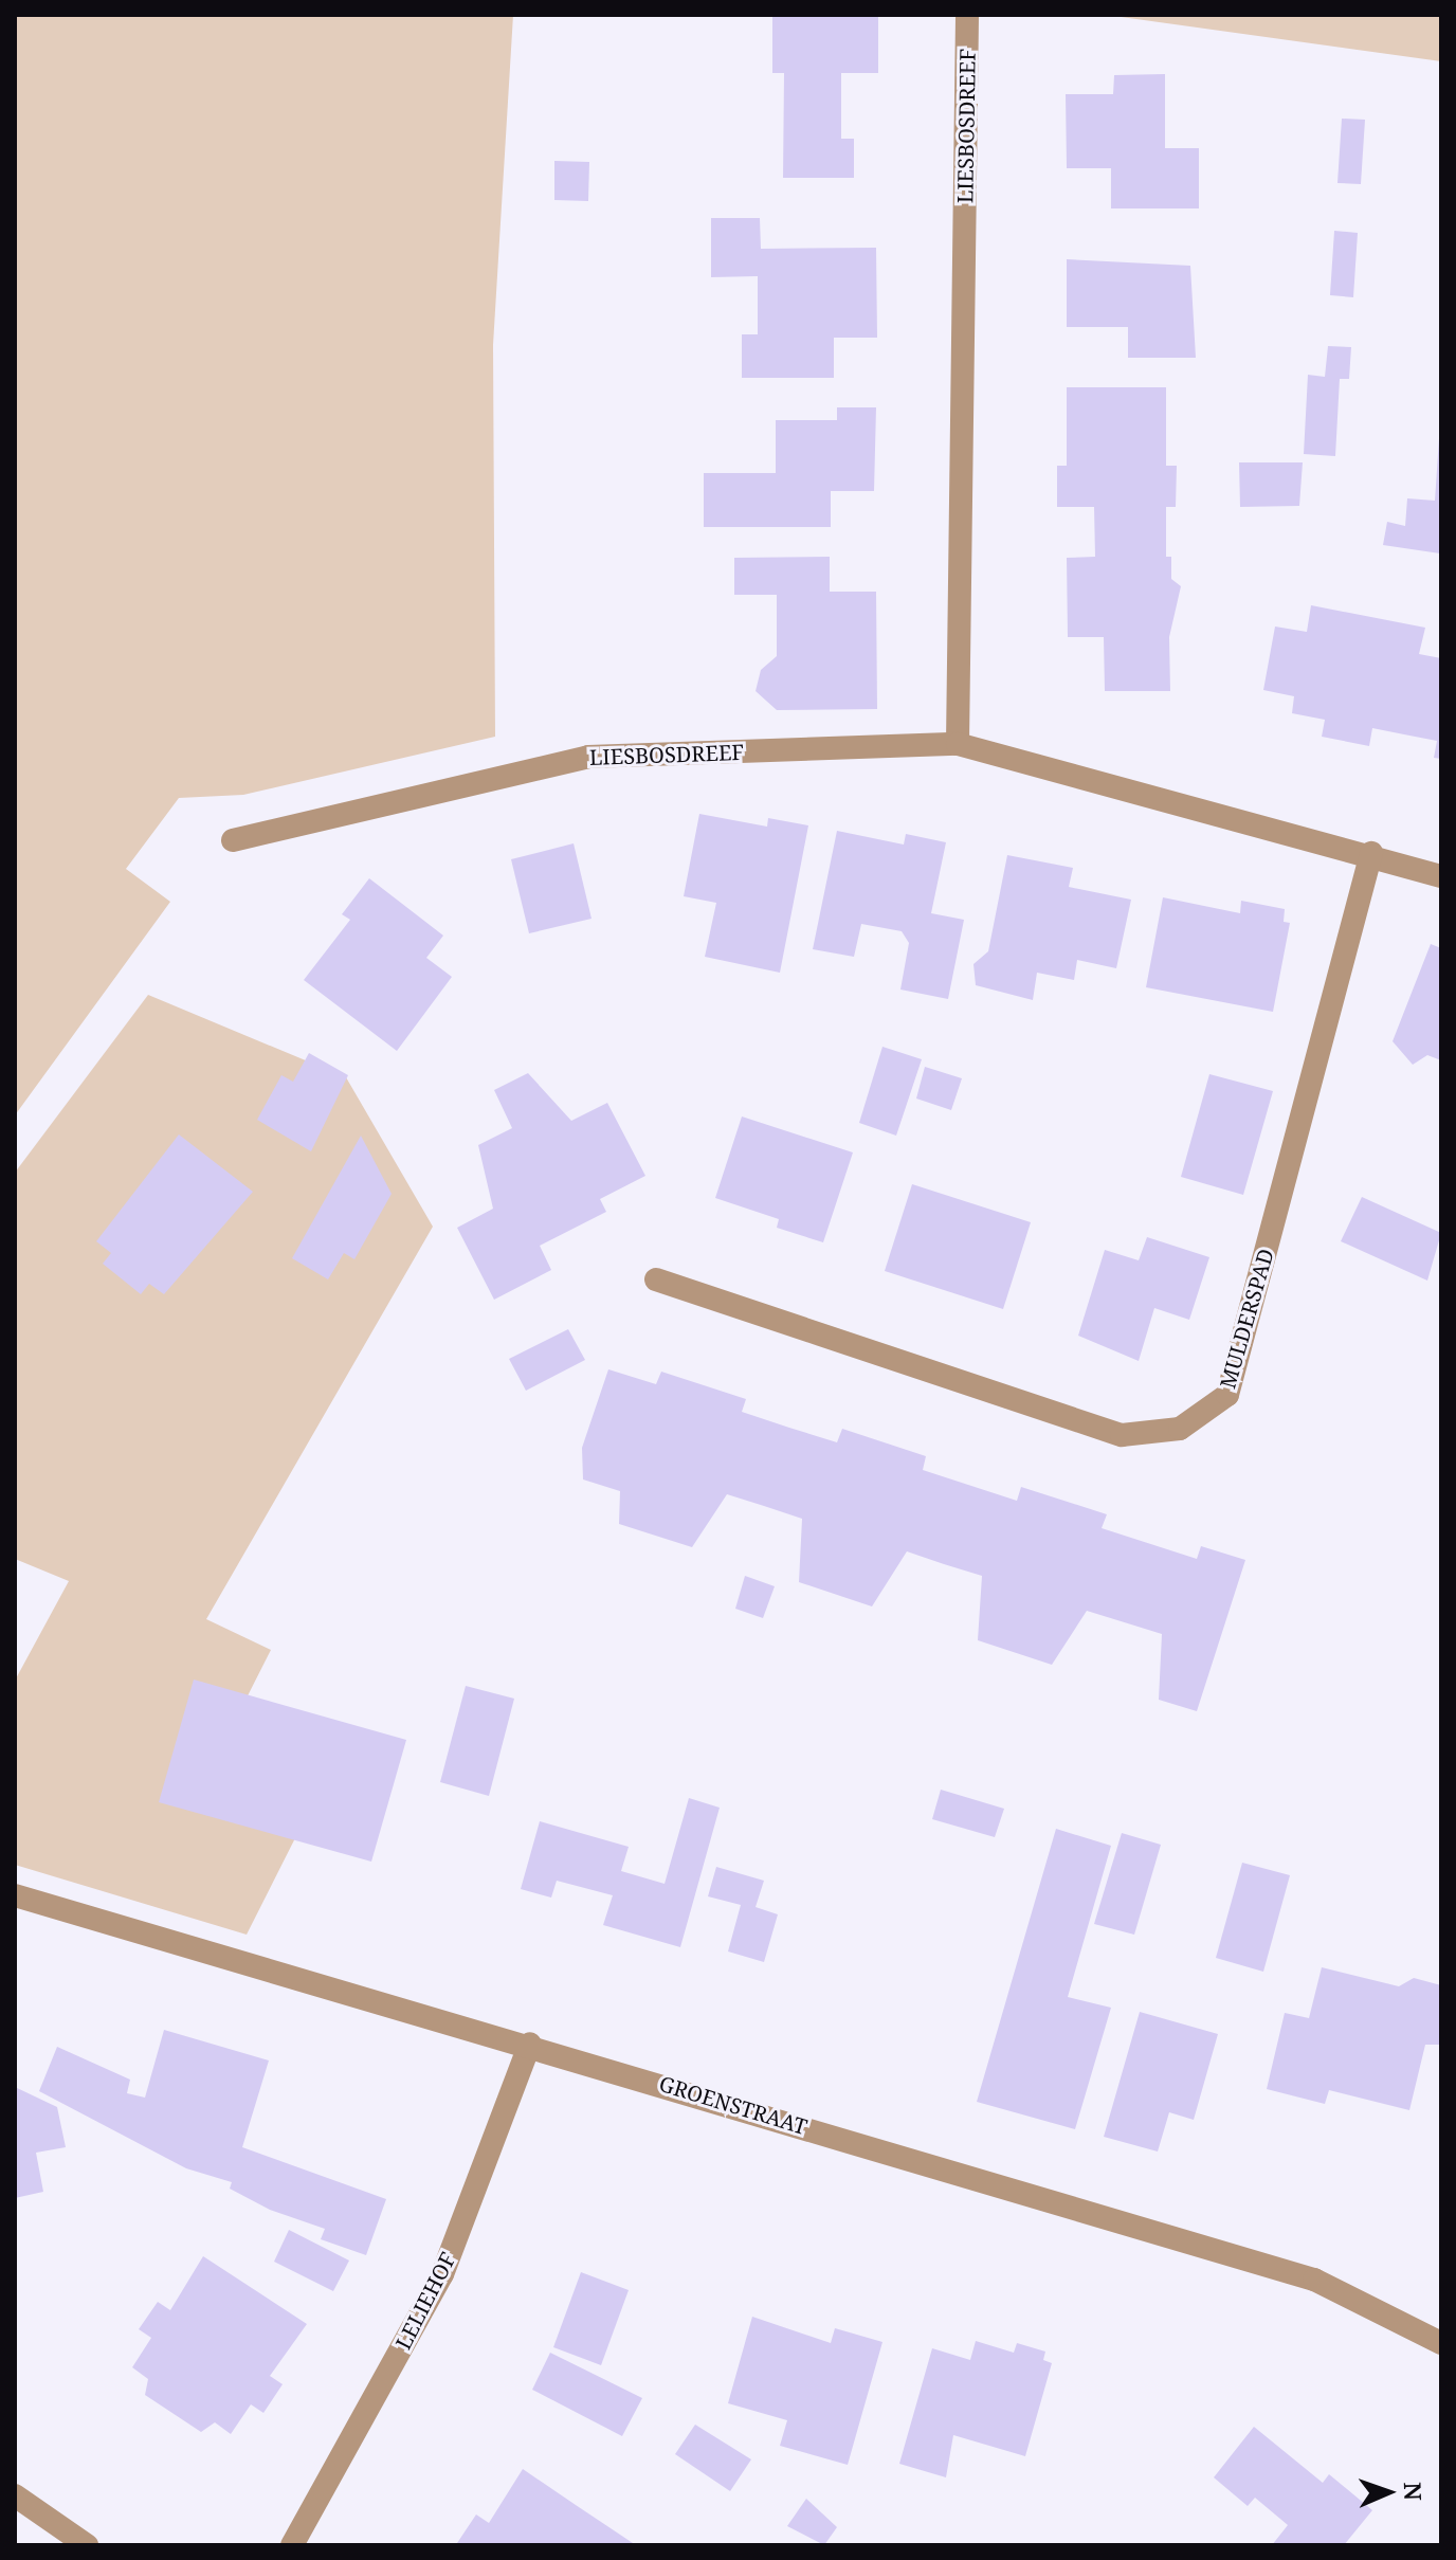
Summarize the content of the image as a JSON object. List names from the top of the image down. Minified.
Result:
{"streets":{"street":["LIESBOSDREEF","MULDERSPAD","GROENSTRAAT","LELIEHOF"]},"crossings":[["LIESBOSDREEF","MULDERSPAD"],["GROENSTRAAT","LELIEHOF"]],"north":"right"}
